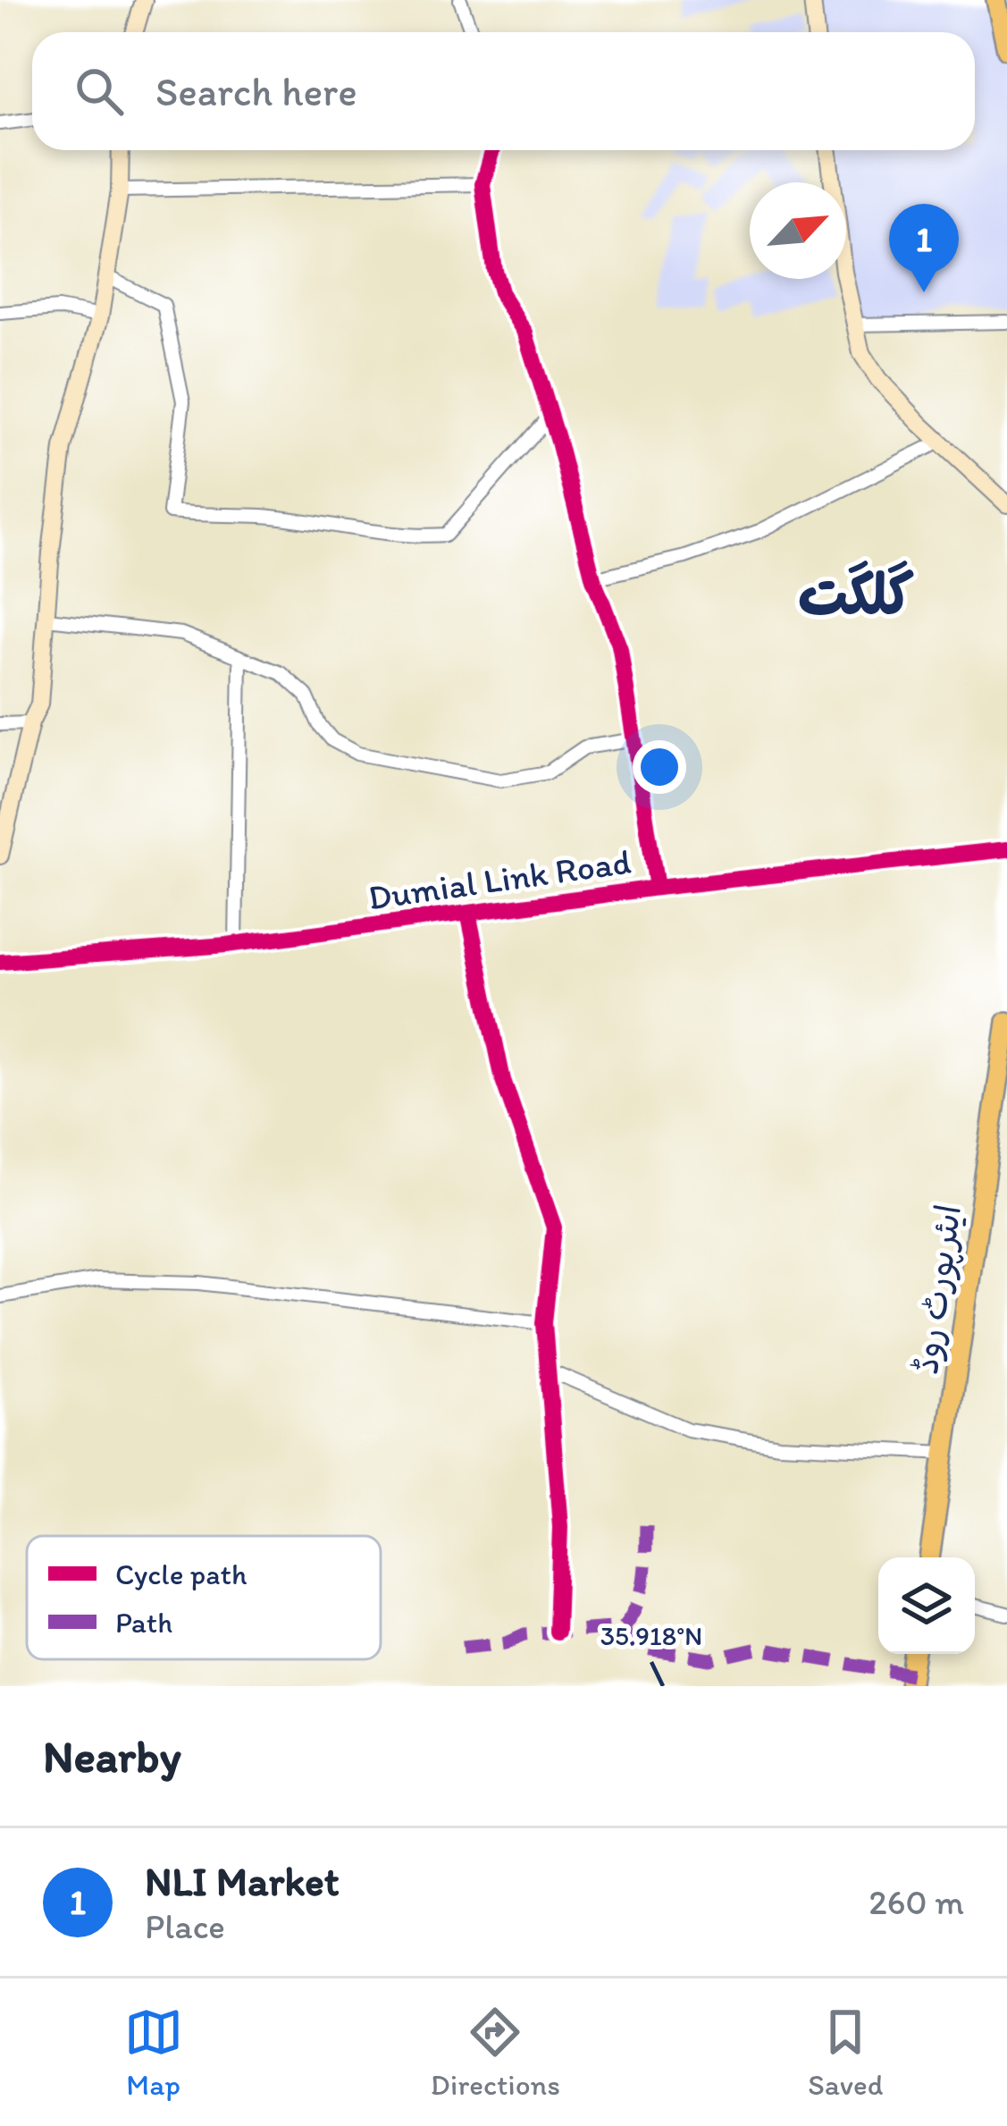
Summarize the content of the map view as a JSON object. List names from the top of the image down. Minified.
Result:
{"streets":{"highway":["ایئرپورٹ روڈ"],"street":["Dumial Link Road"]},"districts":["گلگت"],"legend":["Cycle path","Path"],"north":"top right","page":{"search":"Search here","pins":"1","heading":"Nearby","list":[{"mark":"1","name":"NLI Market","note":"Place","value":"260 m"}],"nav":["Map","Directions","Saved"]},"coordinates":["35.918°N"]}
